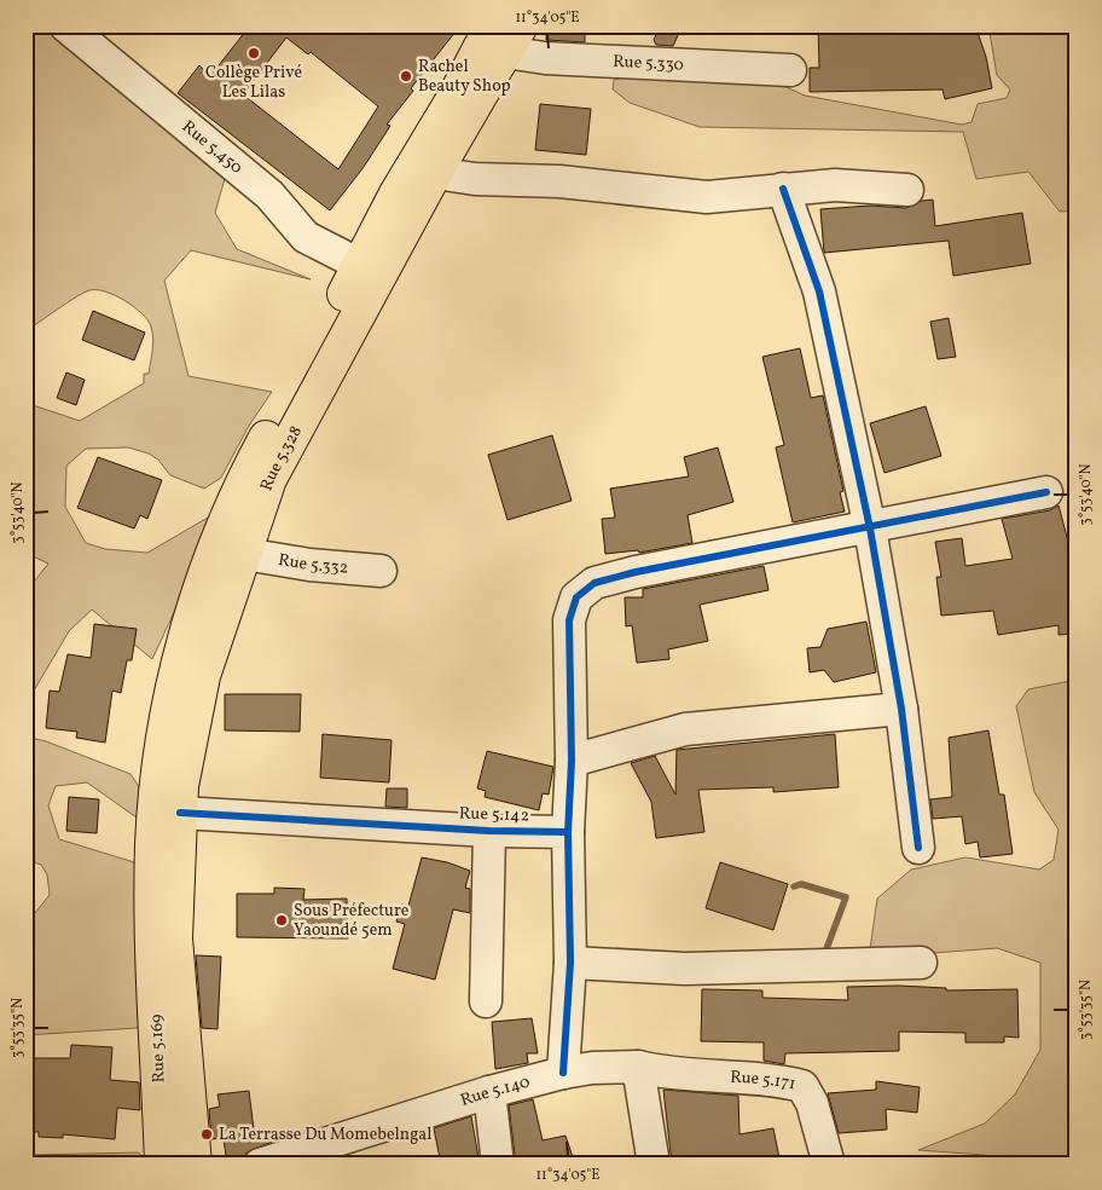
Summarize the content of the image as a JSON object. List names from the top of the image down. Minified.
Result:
{"streets":{"main road":["Rue 5.328","Rue 5.169"],"street":["Rue 5.330","Rue 5.450","Rue 5.332","Rue 5.142","Rue 5.171","Rue 5.140"]},"crossings":[["Rue 5.330","Rue 5.328"],["Rue 5.450","Rue 5.328"],["Rue 5.328","Rue 5.332"],["Rue 5.328","Rue 5.142"],["Rue 5.328","Rue 5.169"],["Rue 5.171","Rue 5.140"]],"places":["Collège Privé Les Lilas","Rachel Beauty Shop","Sous Préfecture Yaoundé 5em","La Terrasse Du Momebelngal"],"coordinates":["11°34'05\"E","3°53'40\"N","3°53'35\"N"]}
